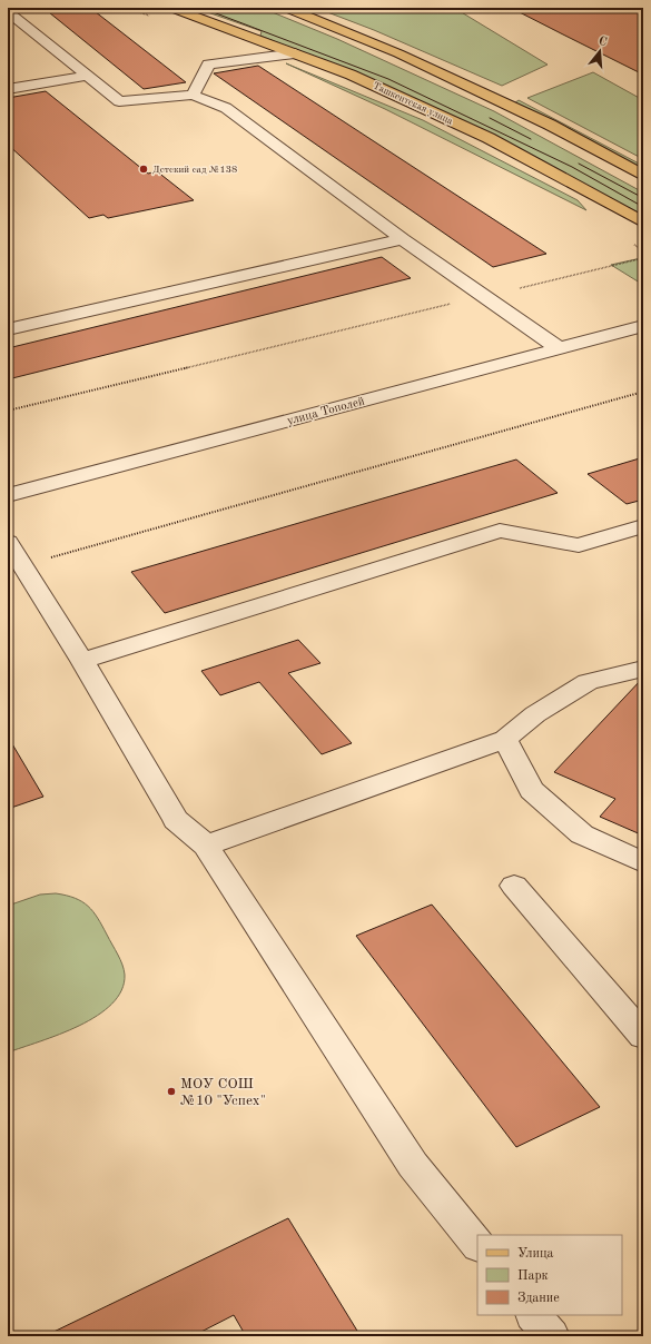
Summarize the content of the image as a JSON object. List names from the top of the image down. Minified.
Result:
{"streets":{"main road":["Ташкентская улица"],"street":["улица Тополей"]},"places":["Детский сад №138","МОУ СОШ №10 \"Успех\""],"legend":["Улица","Парк","Здание"],"north":"top"}
